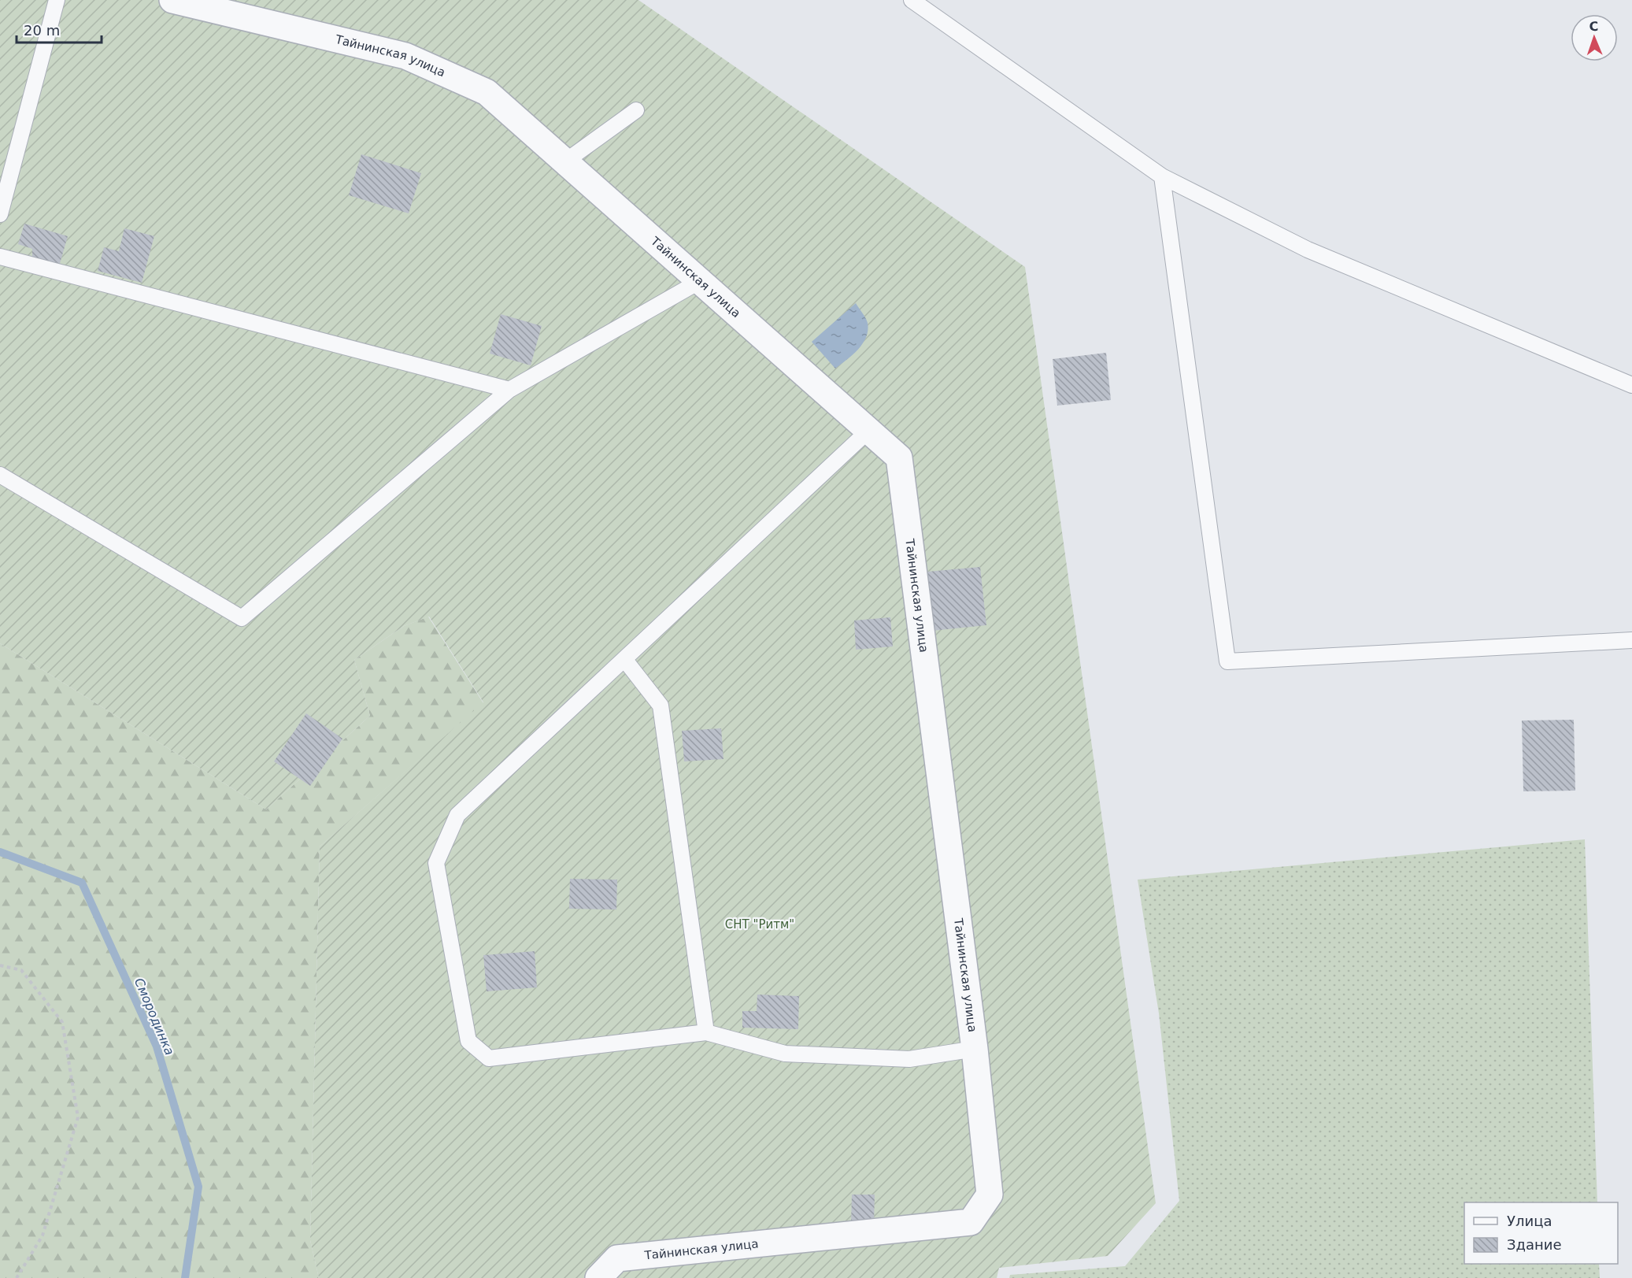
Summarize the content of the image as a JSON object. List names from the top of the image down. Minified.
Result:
{"streets":{"street":["Тайнинская улица"]},"water":["Смородинка"],"parks":["СНТ \"Ритм\""],"legend":["Улица","Здание"],"scale_bar":"20 m","north":"top"}
